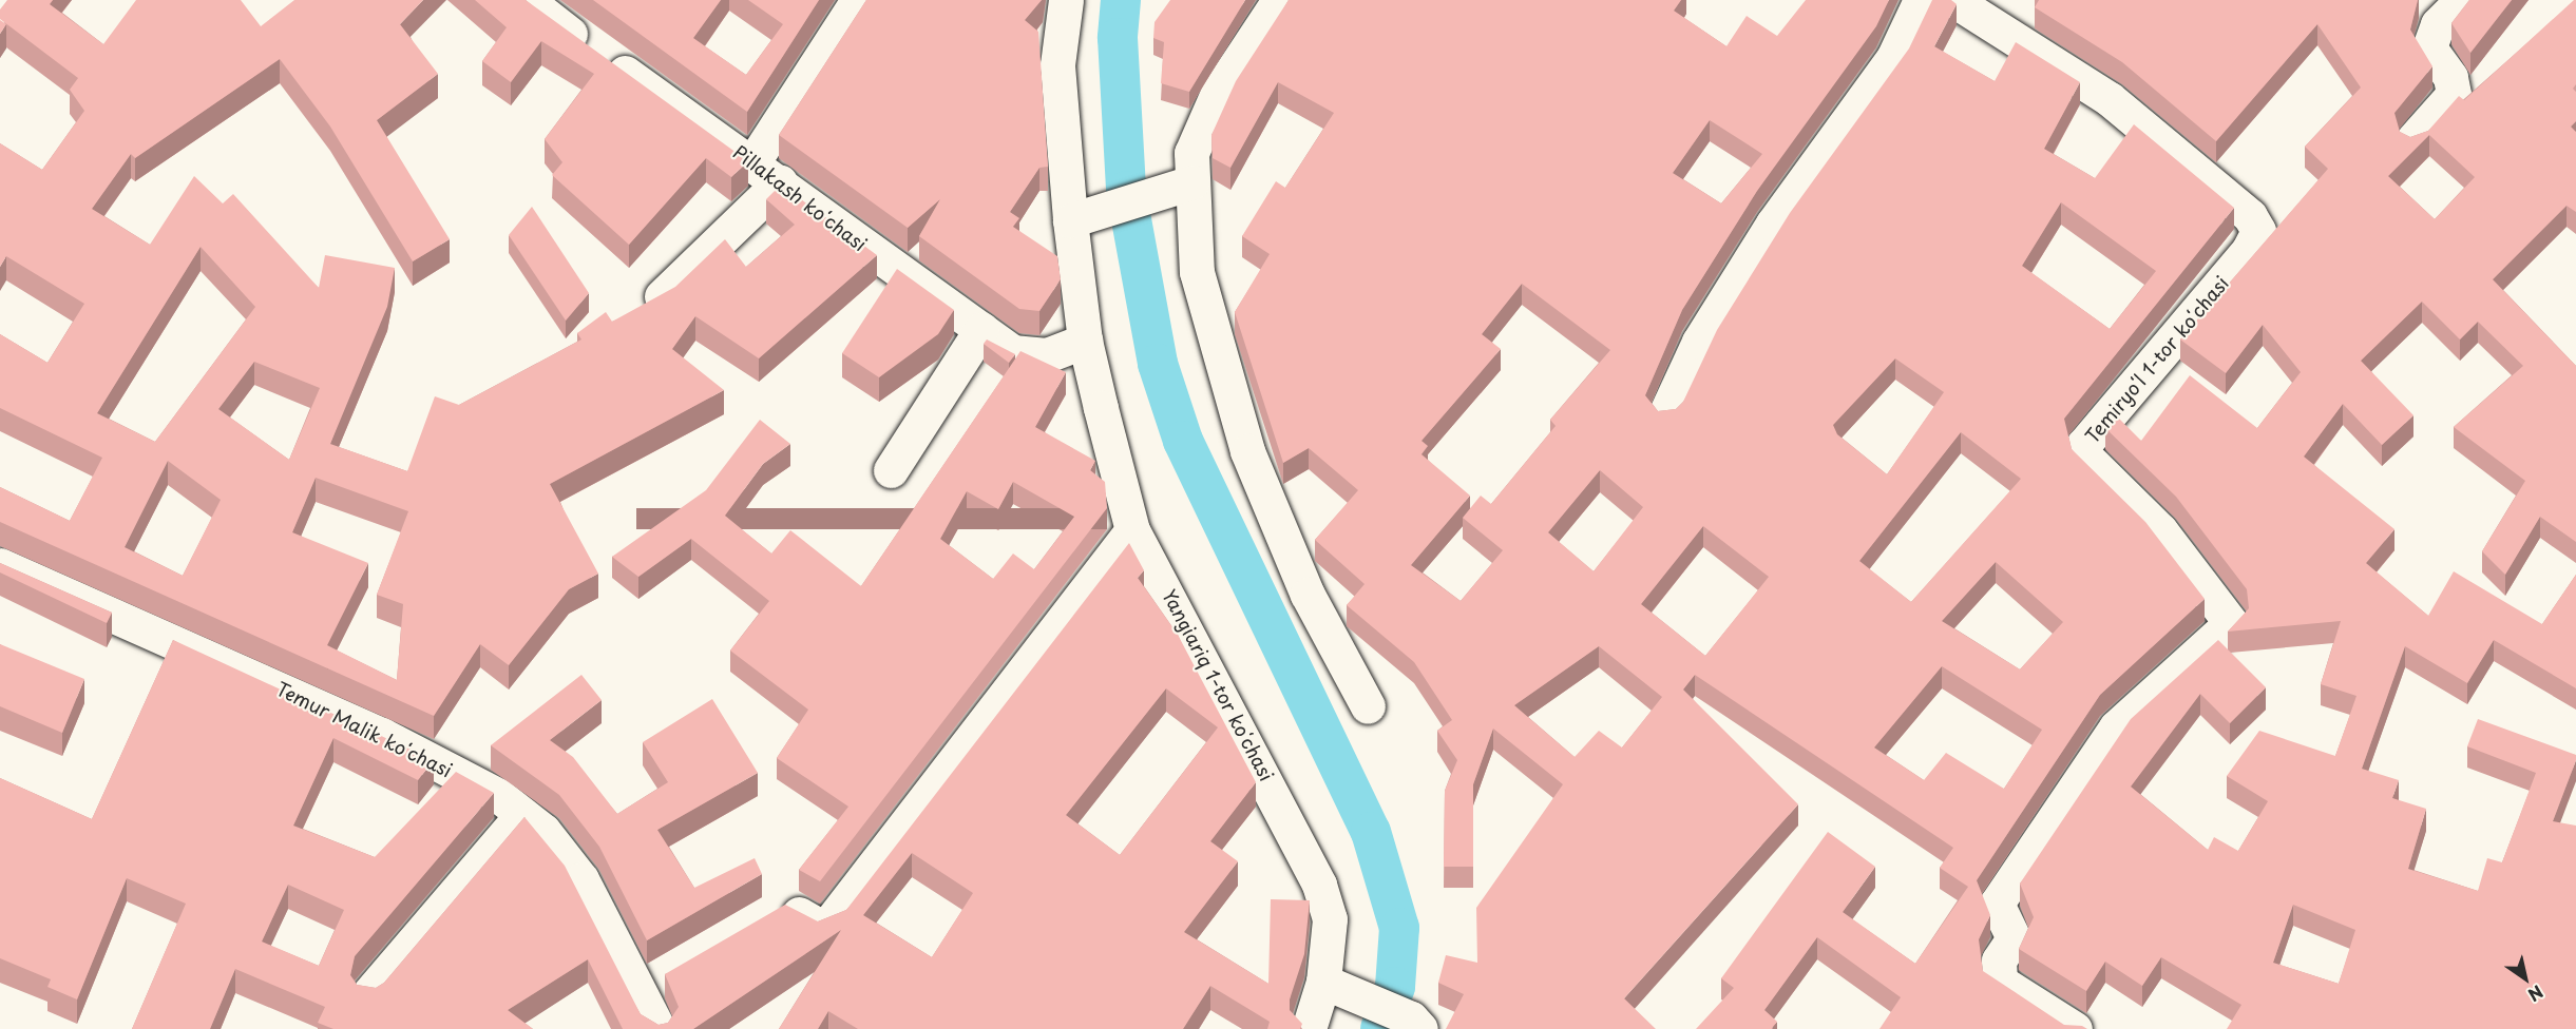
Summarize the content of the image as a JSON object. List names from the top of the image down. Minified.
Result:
{"streets":{"street":["Pillakash koʻchasi","Temiryoʻl 1-tor koʻchasi","Yangiariq 1-tor koʻchasi","Temur Malik koʻchasi"]},"crossings":[["Pillakash koʻchasi","Yangiariq 1-tor koʻchasi"]],"north":"bottom right"}
